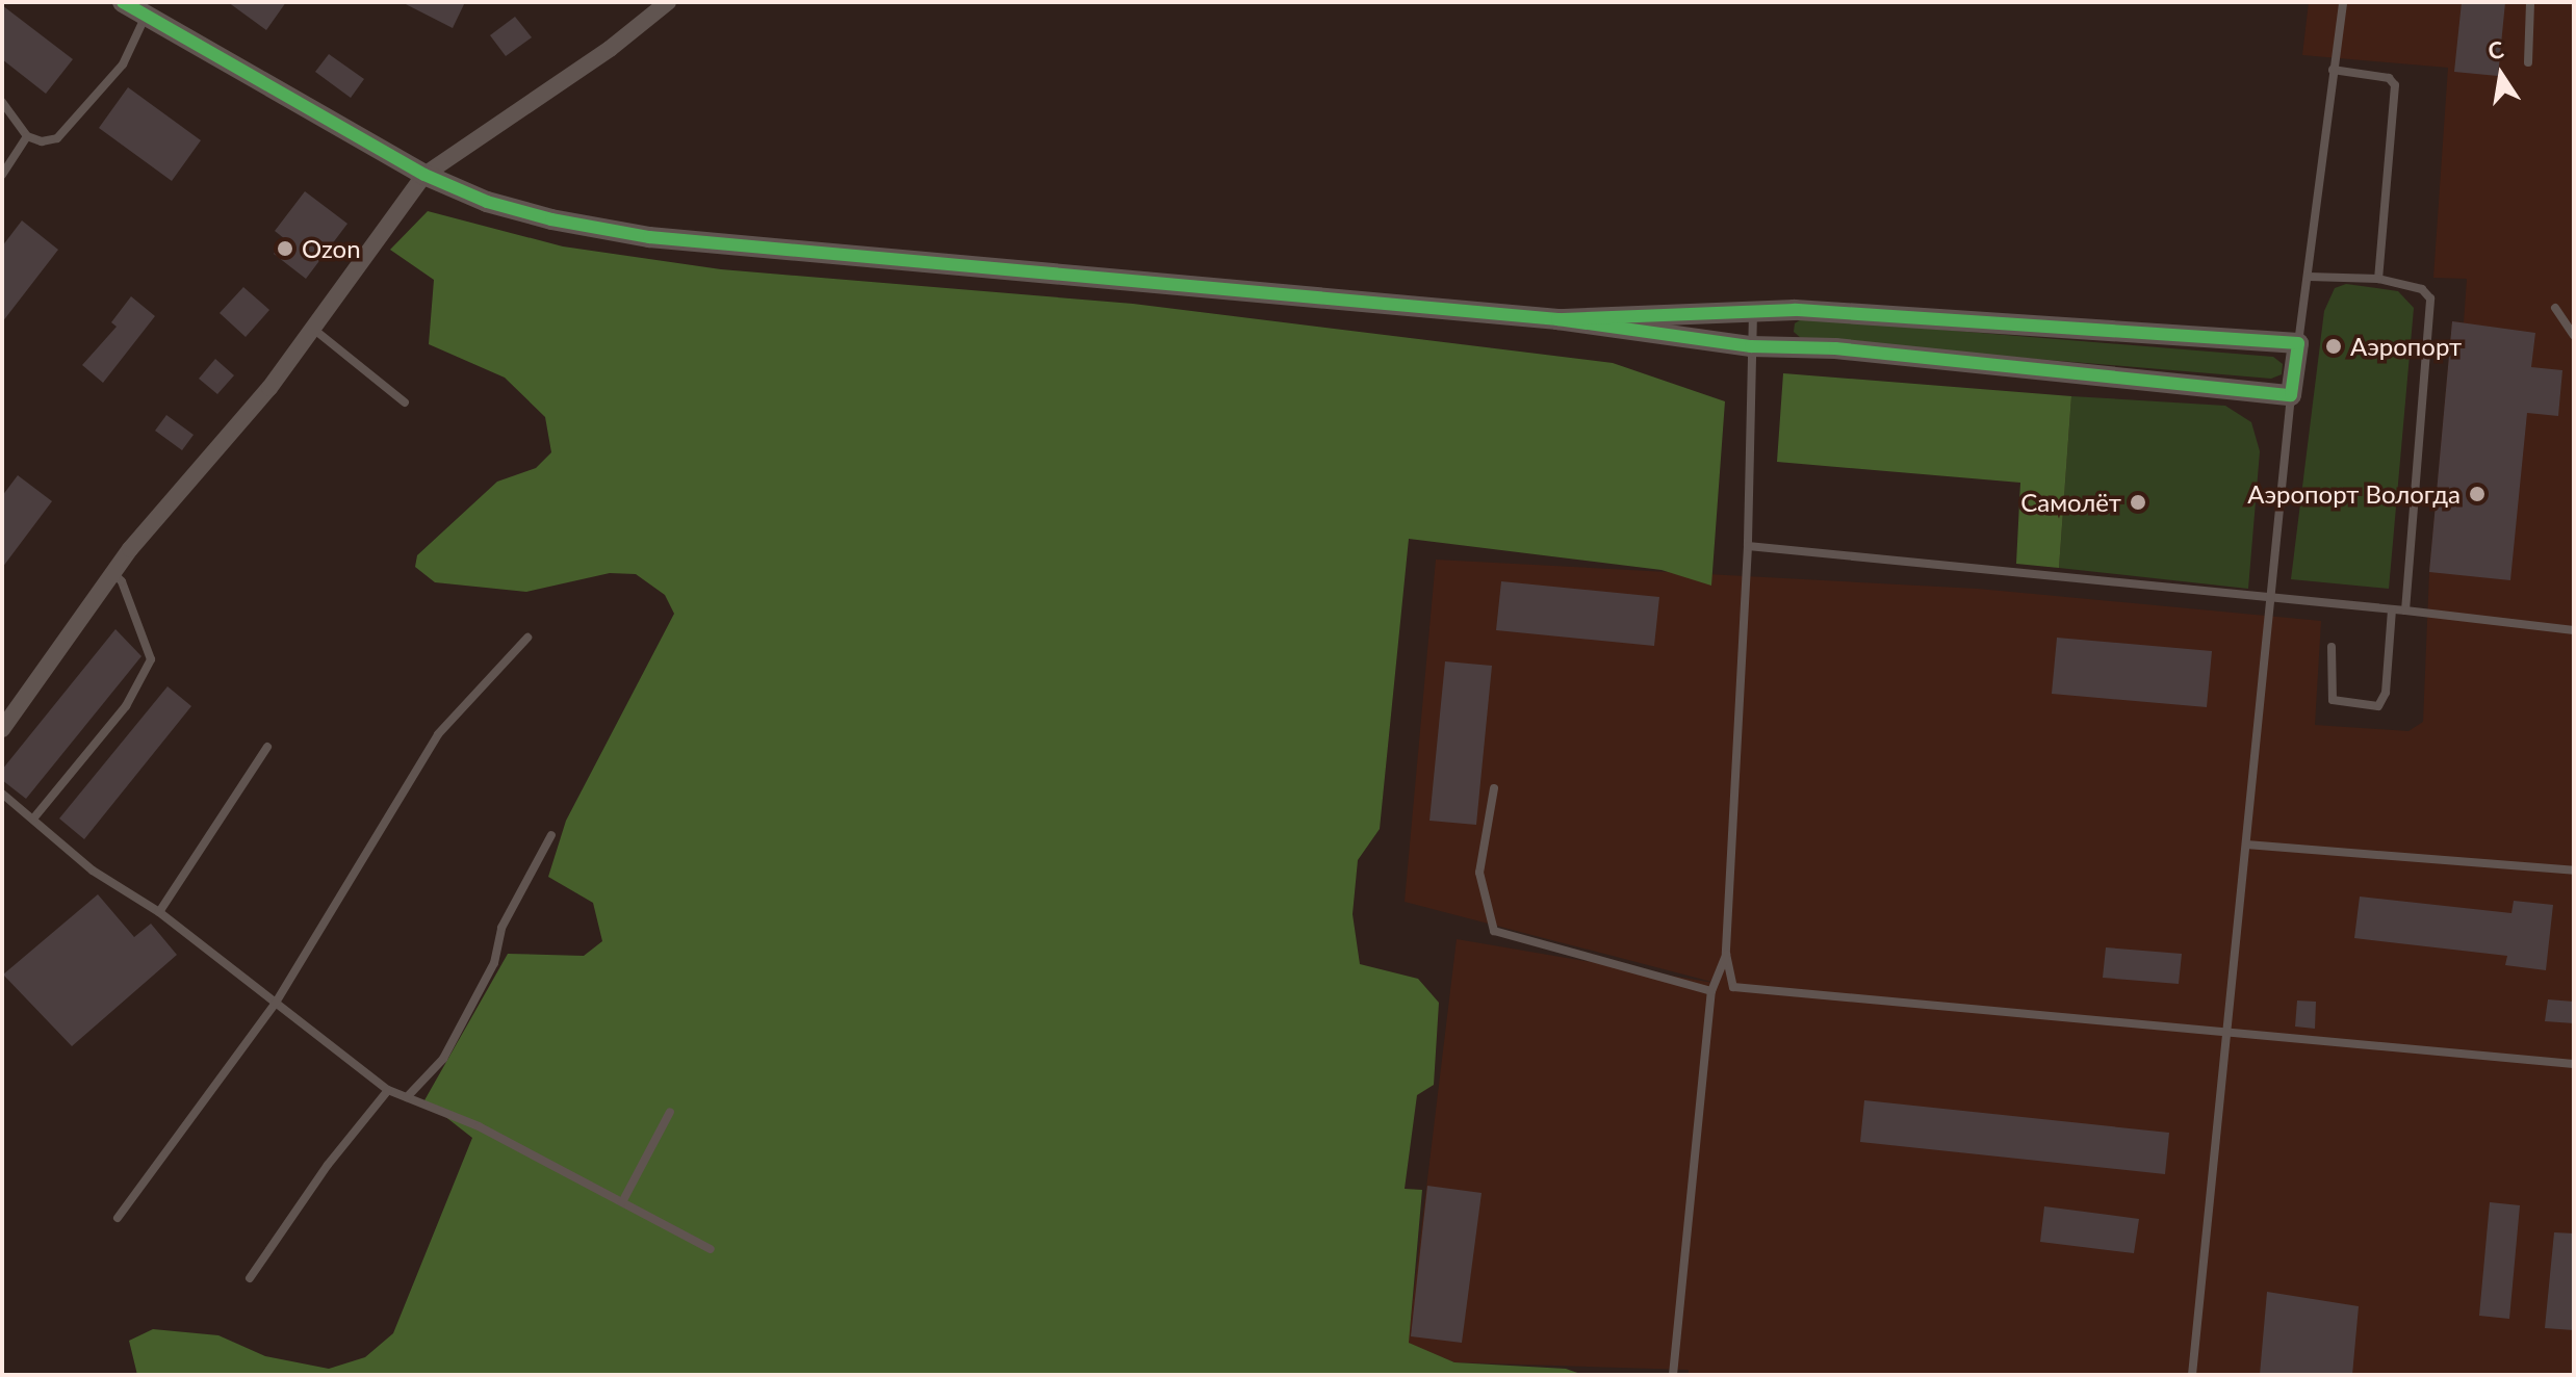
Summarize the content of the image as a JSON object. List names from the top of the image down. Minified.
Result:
{"places":["Ozon","Аэропорт","Аэропорт Вологда","Самолёт"],"north":"top"}
